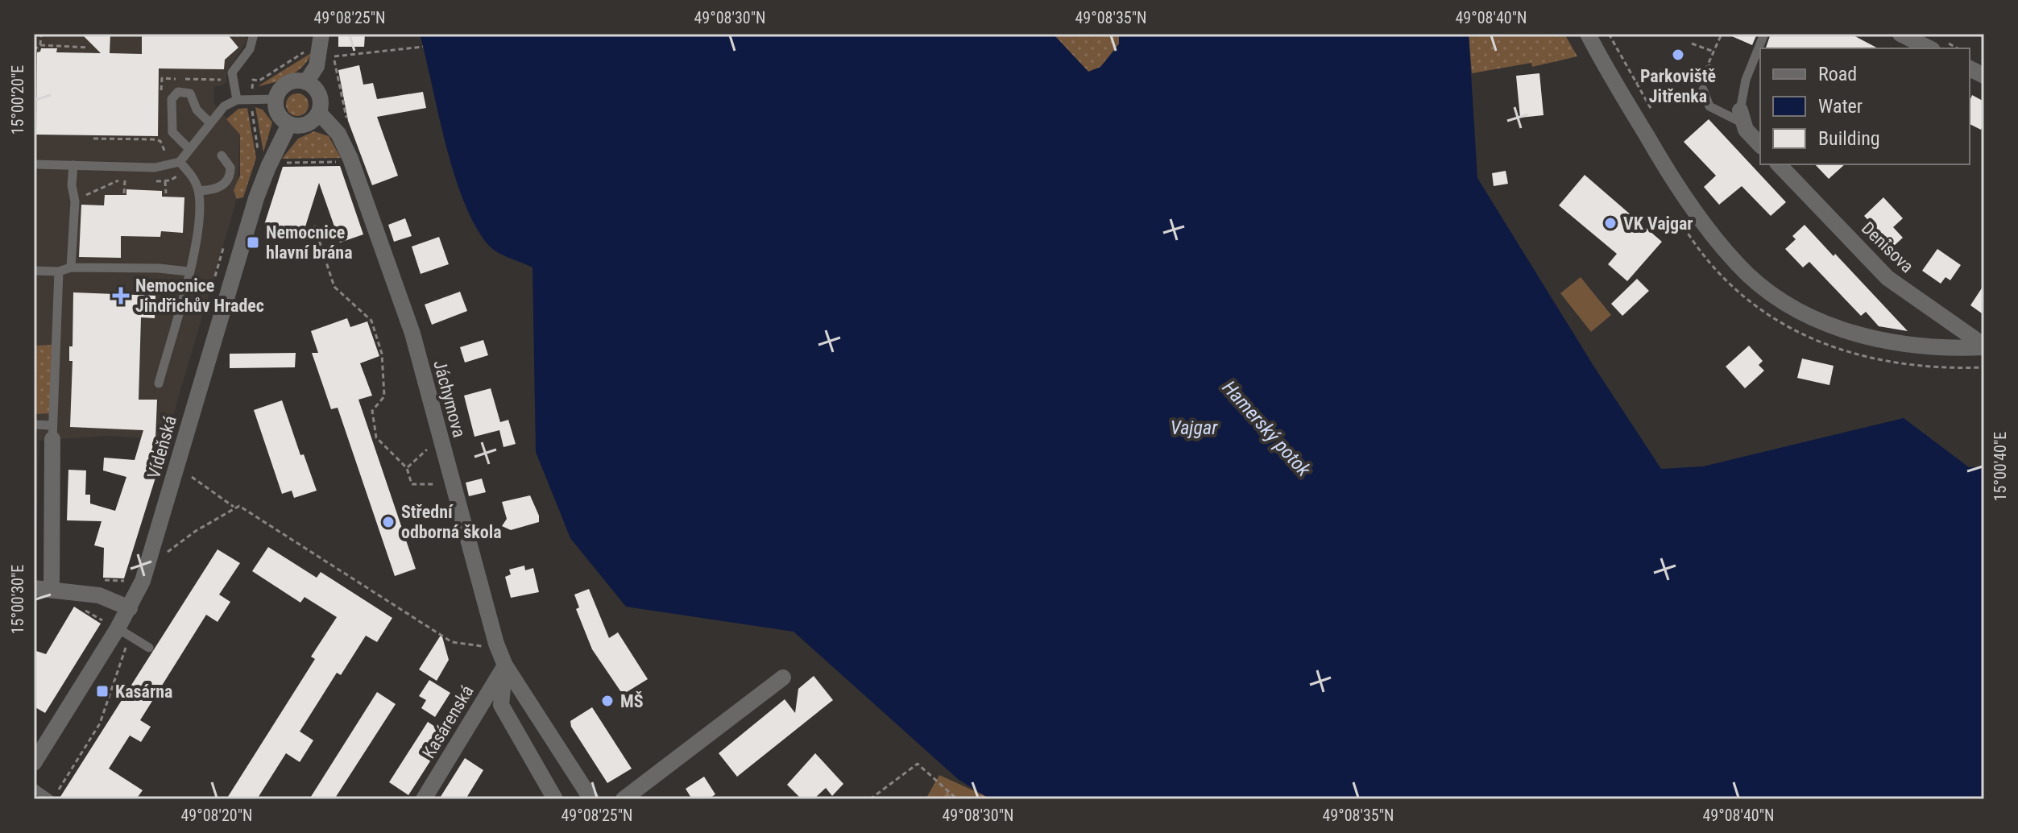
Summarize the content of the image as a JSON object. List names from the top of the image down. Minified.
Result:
{"streets":{"street":["Denisova","Jáchymova","Vídeňská","Kasárenská"]},"crossings":[["Jáchymova","Vídeňská"],["Jáchymova","Kasárenská"]],"water":["Vajgar","Hamerský potok"],"places":{"other":["Parkoviště Jitřenka","VK Vajgar","Střední odborná škola","MŠ"],"transit":["Nemocnice hlavní brána","Kasárna"],"health":["Nemocnice Jindřichův Hradec"]},"legend":["Road","Water","Building"],"coordinates":["49°08'25\"N","49°08'30\"N","49°08'35\"N","49°08'40\"N","15°00'20\"E","15°00'40\"E","15°00'30\"E","49°08'20\"N"]}
